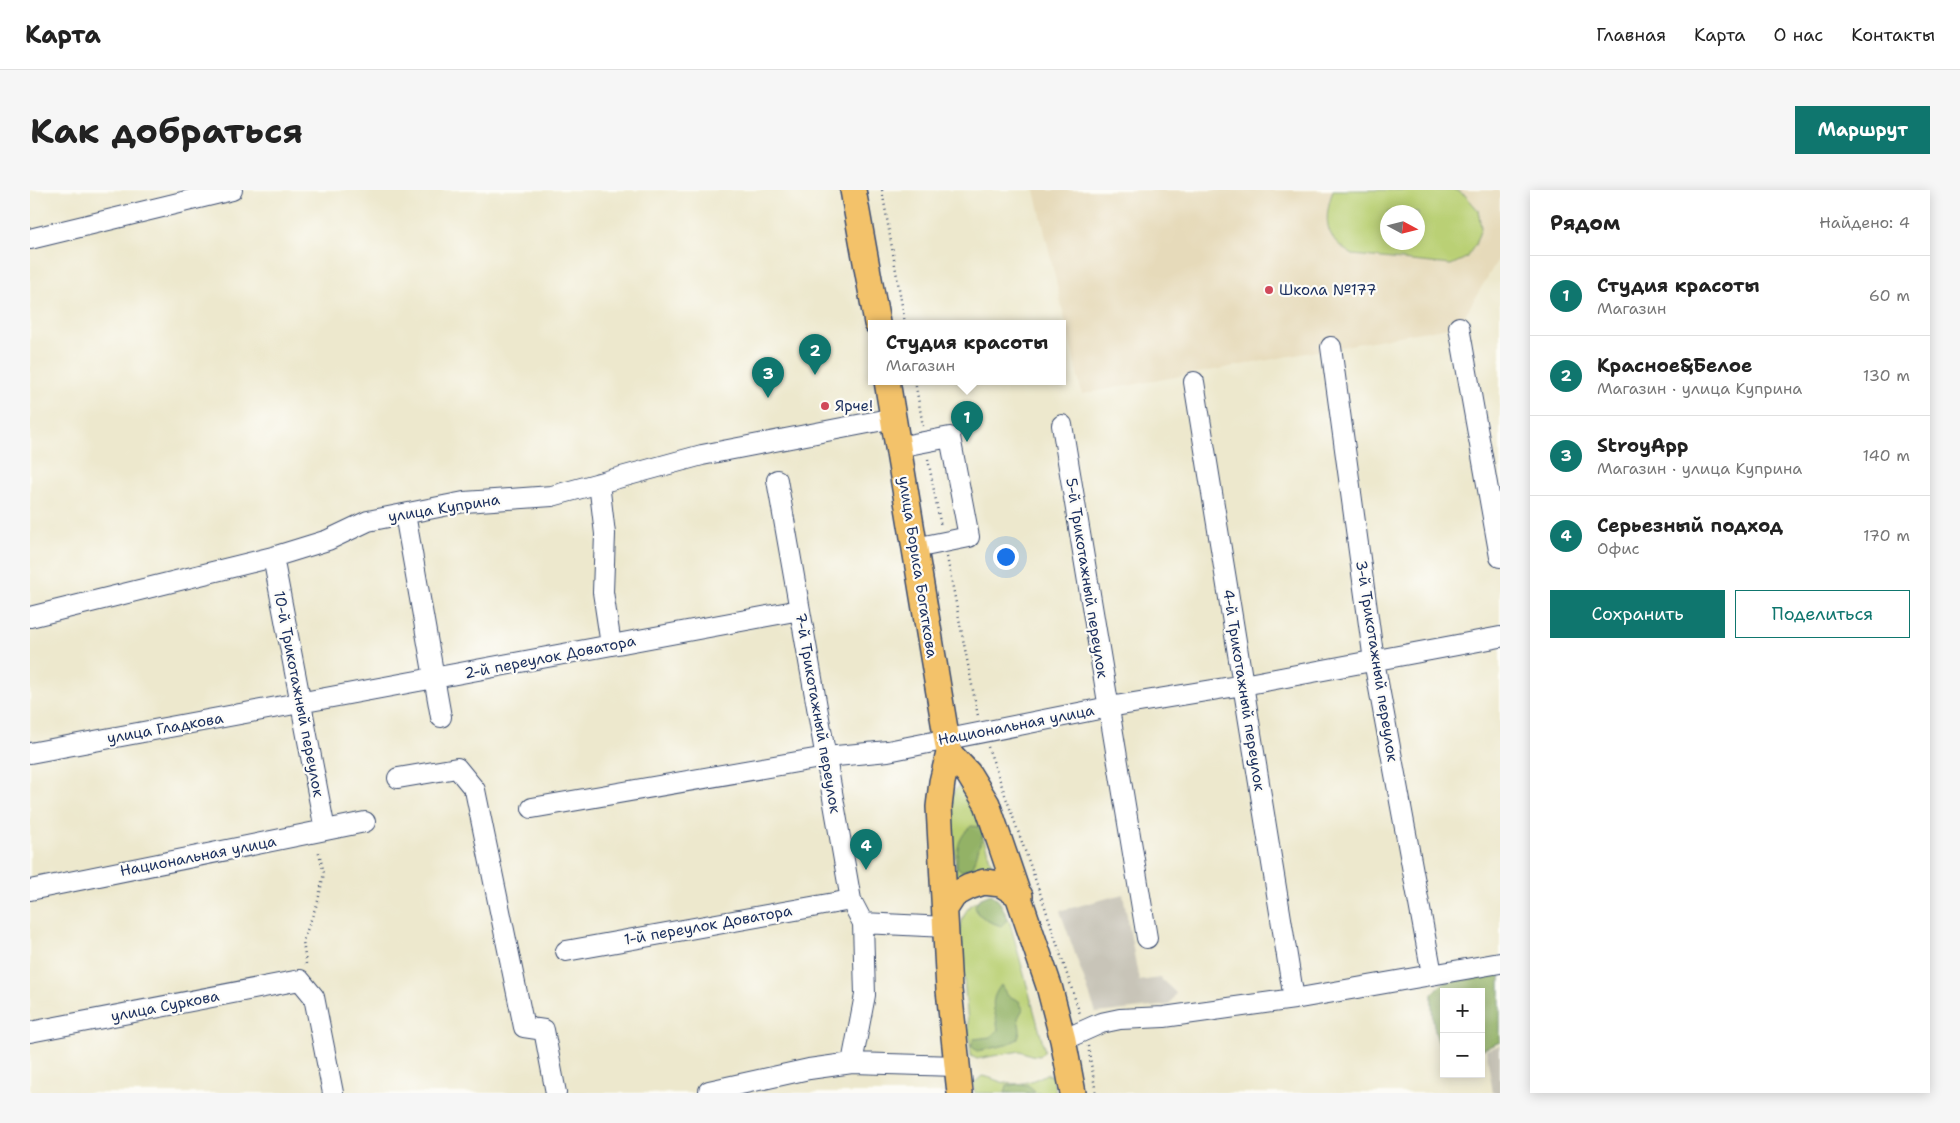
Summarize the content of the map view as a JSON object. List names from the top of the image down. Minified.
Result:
{"streets":{"main road":["улица Бориса Богаткова"],"street":["улица Куприна","5-й Трикотажный переулок","2-й переулок Доватора","3-й Трикотажный переулок","4-й Трикотажный переулок","10-й Трикотажный переулок","7-й Трикотажный переулок","Национальная улица","улица Гладкова","1-й переулок Доватора","улица Суркова"]},"crossings":[["улица Куприна","улица Бориса Богаткова"],["улица Куприна","10-й Трикотажный переулок"],["улица Бориса Богаткова","Национальная улица"],["5-й Трикотажный переулок","Национальная улица"],["2-й переулок Доватора","10-й Трикотажный переулок"],["2-й переулок Доватора","7-й Трикотажный переулок"],["2-й переулок Доватора","улица Гладкова"],["3-й Трикотажный переулок","Национальная улица"],["4-й Трикотажный переулок","Национальная улица"],["10-й Трикотажный переулок","Национальная улица"],["10-й Трикотажный переулок","улица Гладкова"],["7-й Трикотажный переулок","Национальная улица"],["7-й Трикотажный переулок","1-й переулок Доватора"]],"places":["Школа №177","Ярче!"],"north":"right","page":{"header":"Карта","nav":["Главная","Карта","О нас","Контакты"],"buttons":["Маршрут",["Сохранить","Поделиться"]],"title":"Как добраться","heading":["Рядом","Найдено: 4"],"list":[{"mark":"1","name":"Студия красоты","note":"Магазин","value":"60 m"},{"mark":"2","name":"Красное&Белое","note":"Магазин · улица Куприна","value":"130 m"},{"mark":"3","name":"StroyApp","note":"Магазин · улица Куприна","value":"140 m"},{"mark":"4","name":"Серьезный подход","note":"Офис","value":"170 m"}],"popup":["Студия красоты","Магазин"],"pins":["2","3","1","4"],"map_buttons":["+","−"]}}
